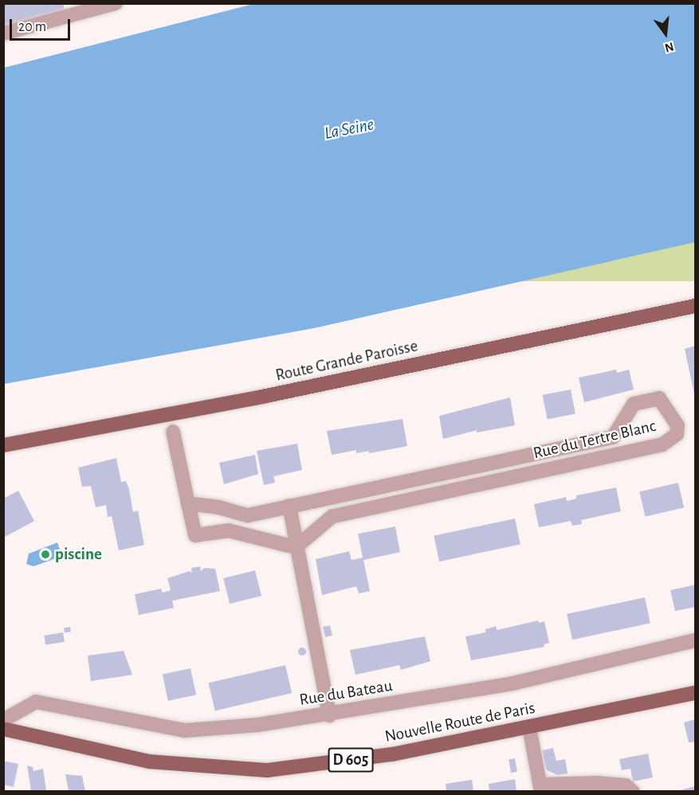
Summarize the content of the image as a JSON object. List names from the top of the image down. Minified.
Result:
{"streets":{"main road":["Route Grande Paroisse","Nouvelle Route de Paris","D 605"],"street":["Rue du Tertre Blanc","Rue du Bateau"]},"water":["La Seine"],"places":["piscine"],"scale_bar":"20 m","north":"bottom"}
